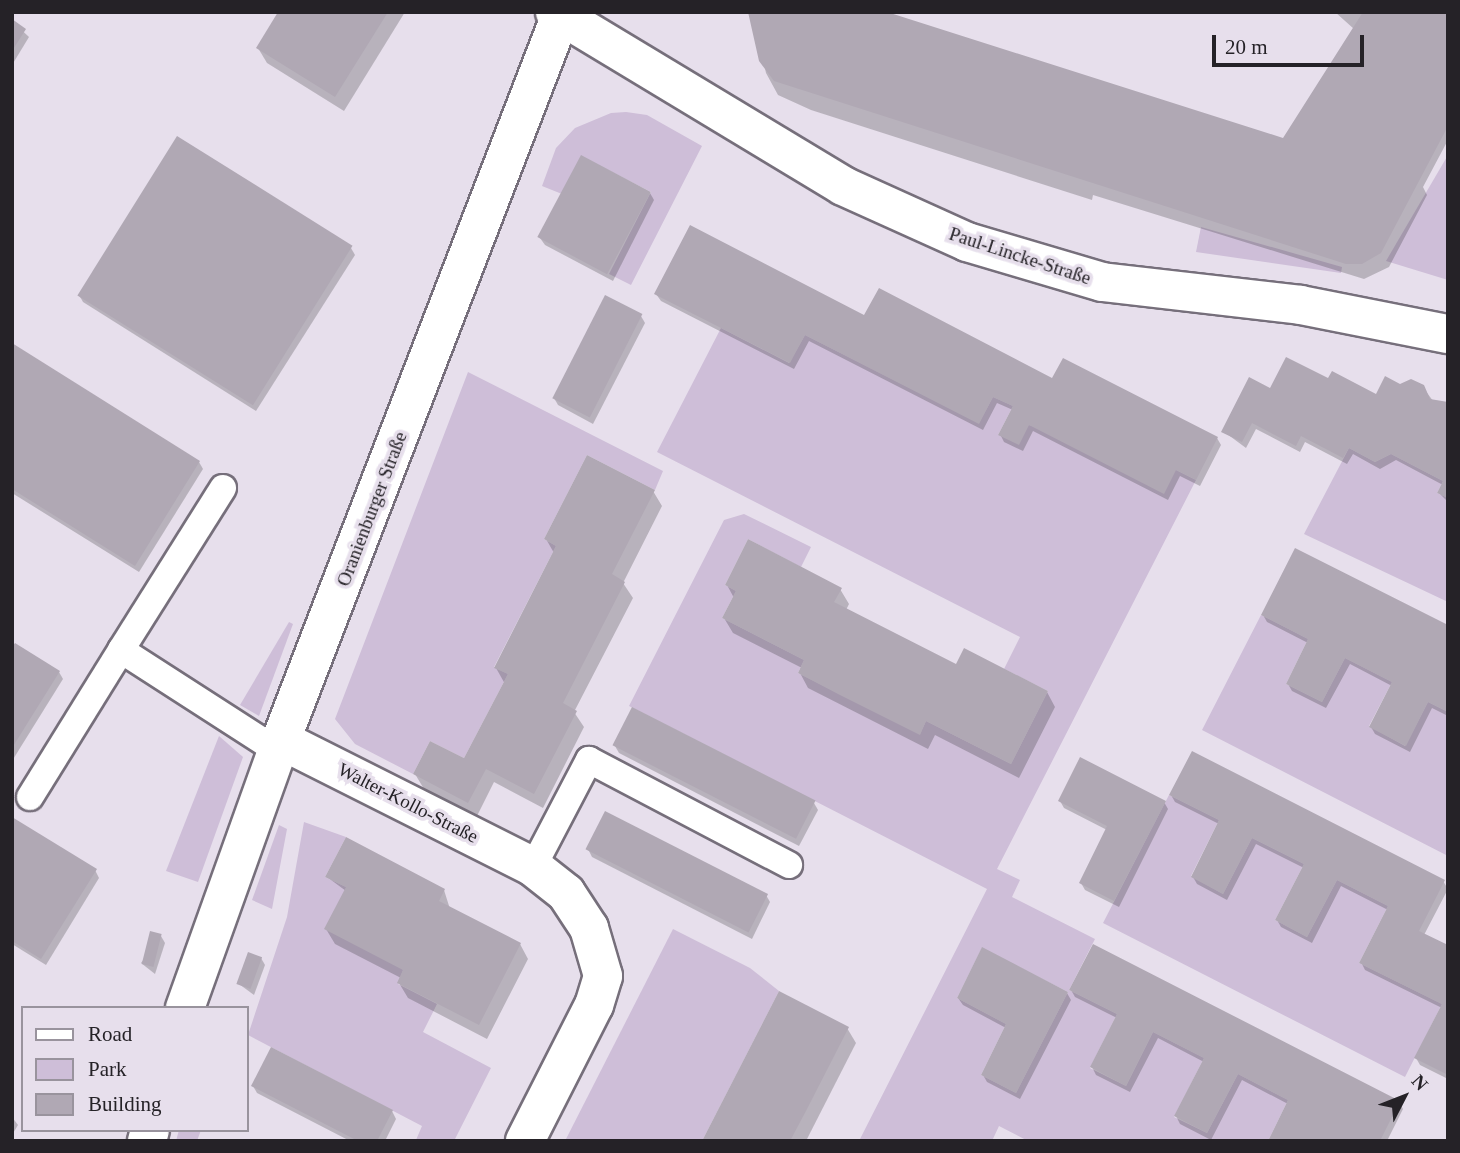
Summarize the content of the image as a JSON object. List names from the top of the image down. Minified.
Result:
{"streets":{"street":["Paul-Lincke-Straße","Oranienburger Straße","Walter-Kollo-Straße"]},"crossings":[["Paul-Lincke-Straße","Oranienburger Straße"],["Oranienburger Straße","Walter-Kollo-Straße"]],"legend":["Road","Park","Building"],"scale_bar":"20 m","north":"top right"}
